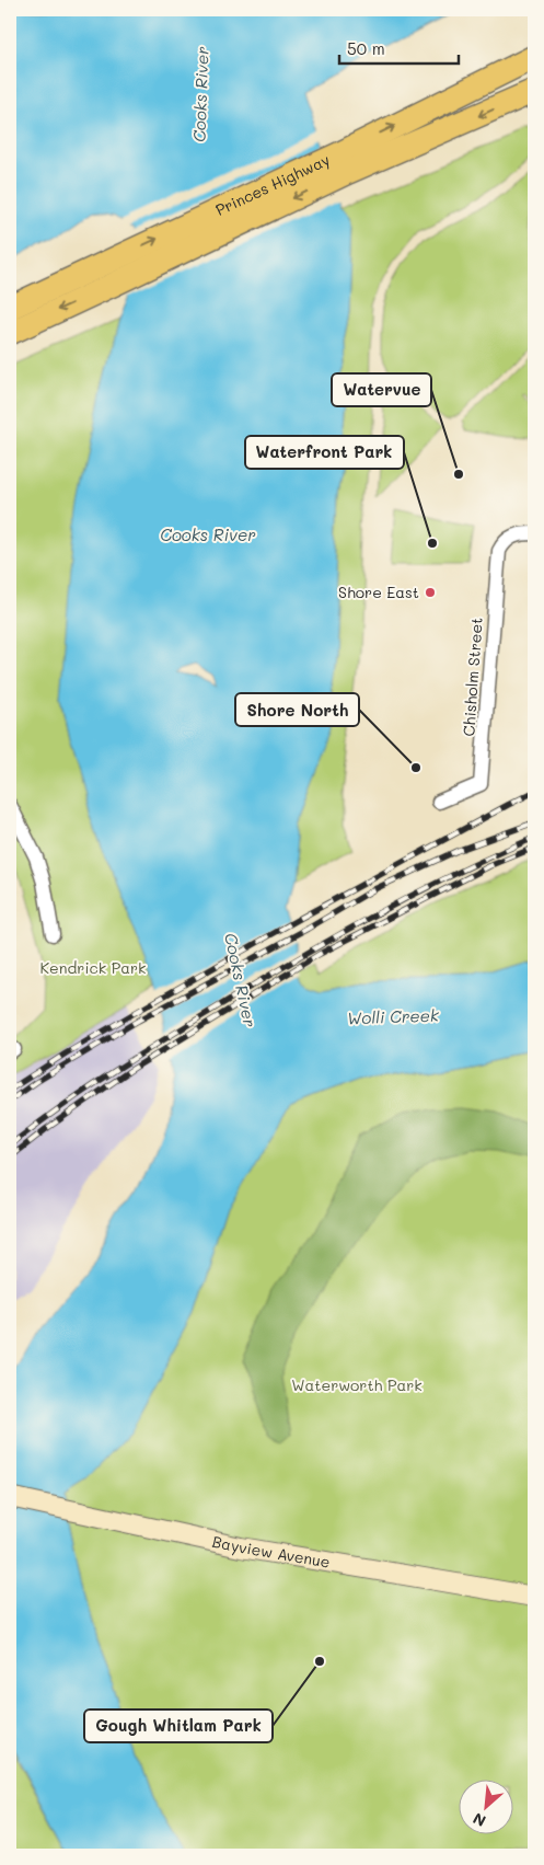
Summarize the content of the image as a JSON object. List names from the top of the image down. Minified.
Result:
{"streets":{"highway":["Princes Highway"],"main road":["Bayview Avenue"],"street":["Chisholm Street"]},"water":["Cooks River","Wolli Creek"],"parks":["Kendrick Park","Waterworth Park"],"places":["Watervue","Waterfront Park","Shore East","Shore North","Gough Whitlam Park"],"scale_bar":"50 m","north":"bottom left"}
